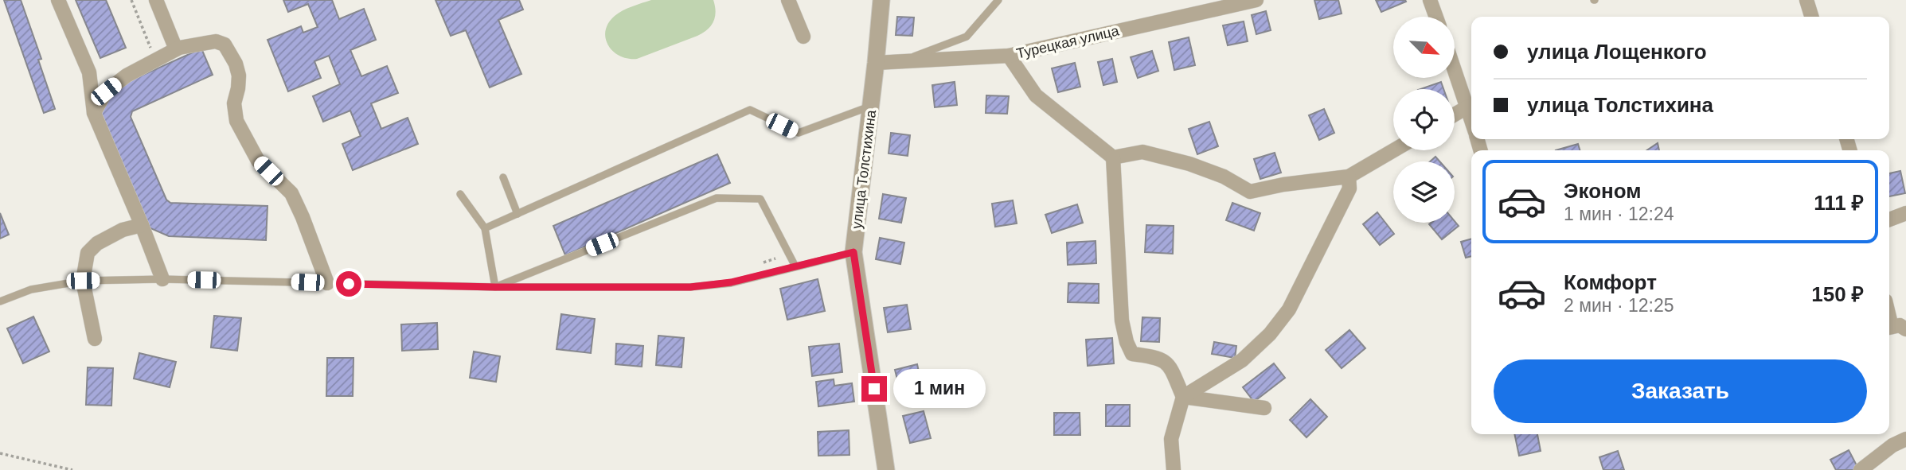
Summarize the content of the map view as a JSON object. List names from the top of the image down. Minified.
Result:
{"streets":{"street":["Турецкая улица","улица Толстихина"]},"crossings":[["Турецкая улица","улица Толстихина"]],"north":"bottom right","page":{"banner":["улица Лощенкого","улица Толстихина"],"list":[{"name":"Эконом","note":"1 мин · 12:24","value":"111 ₽"},{"name":"Комфорт","note":"2 мин · 12:25","value":"150 ₽"}],"buttons":"Заказать","bubble":"1 мин"}}
